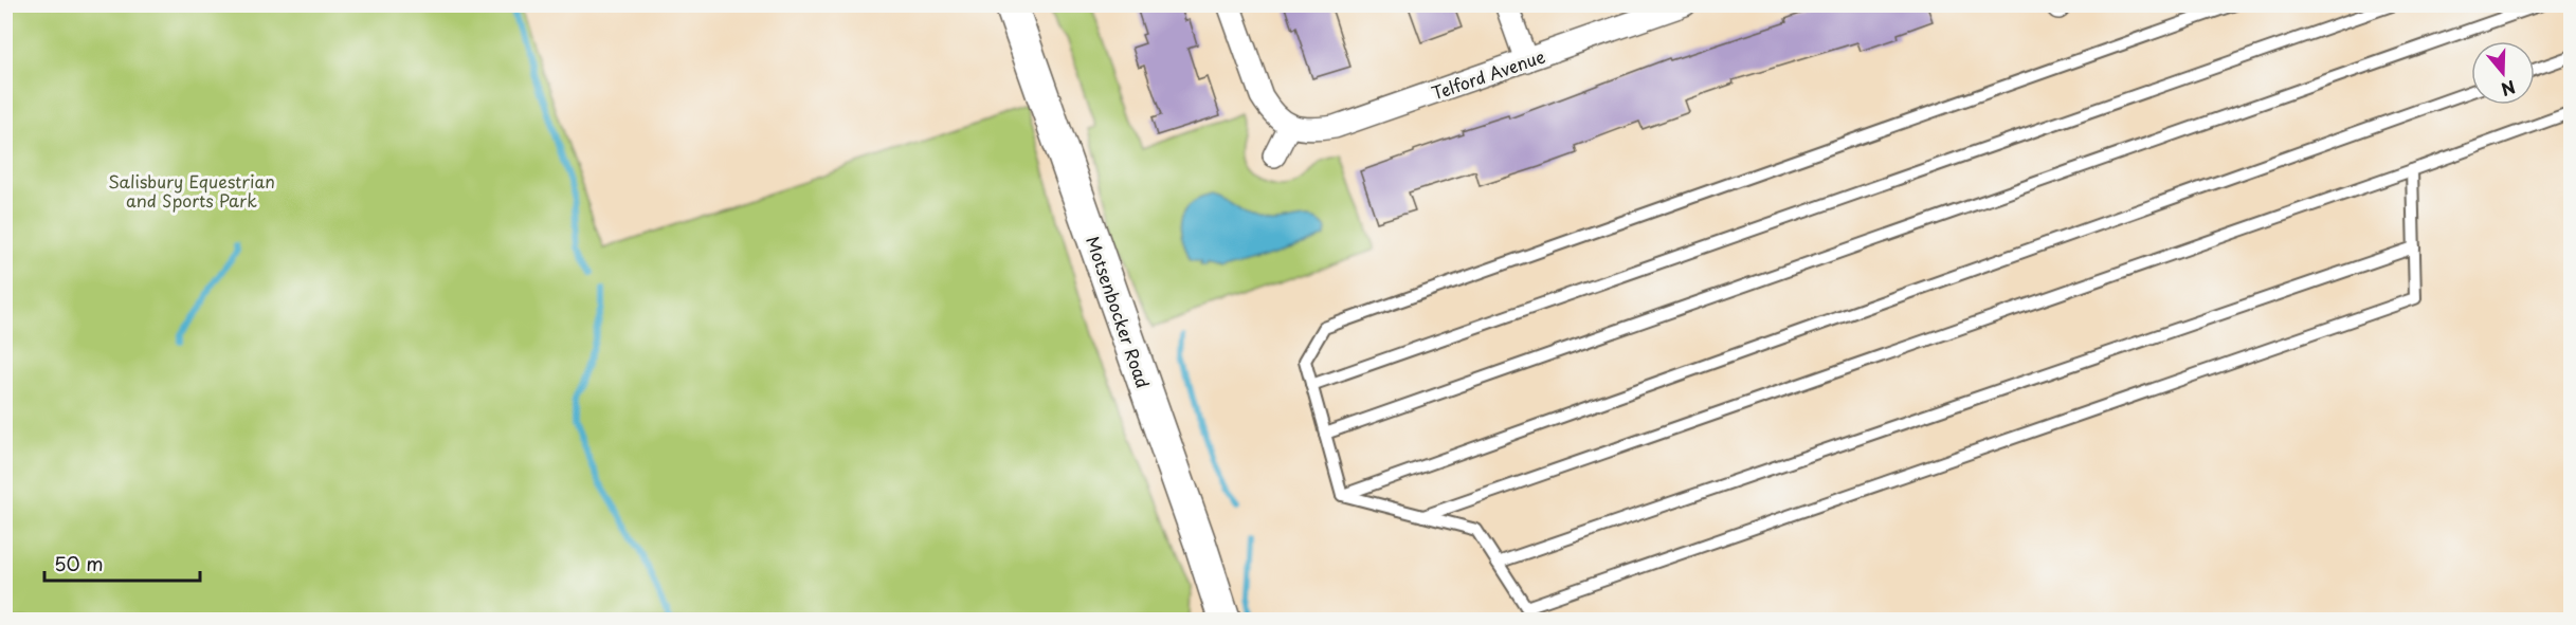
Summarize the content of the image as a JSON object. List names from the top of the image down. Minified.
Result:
{"streets":{"main road":["Motsenbocker Road"],"street":["Telford Avenue"]},"parks":["Salisbury Equestrian and Sports Park"],"scale_bar":"50 m","north":"bottom"}
